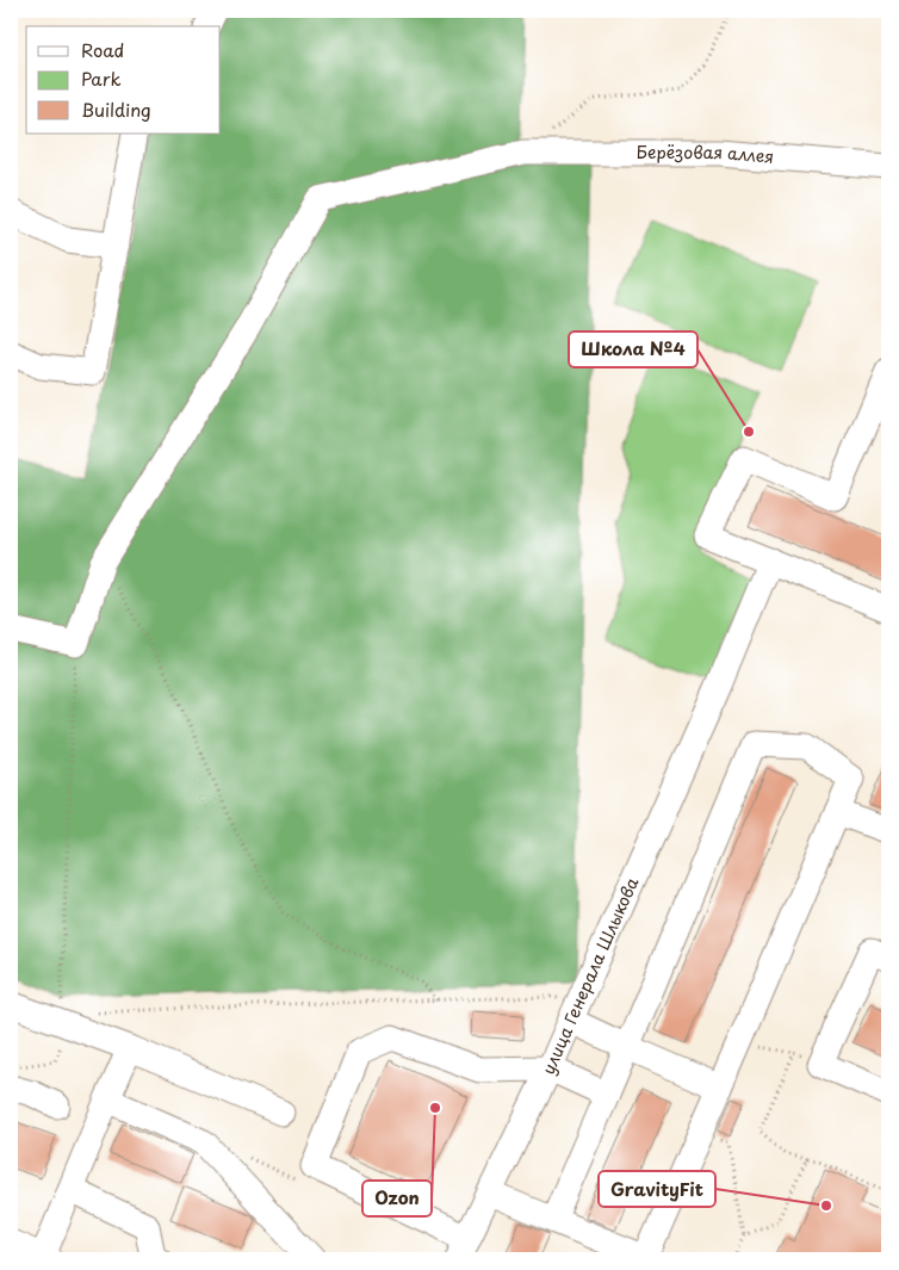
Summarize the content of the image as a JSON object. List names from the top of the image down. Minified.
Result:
{"streets":{"street":["Берёзовая аллея","улица Генерала Шлыкова"]},"places":["Школа №4","Ozon","GravityFit"],"legend":["Road","Park","Building"]}
